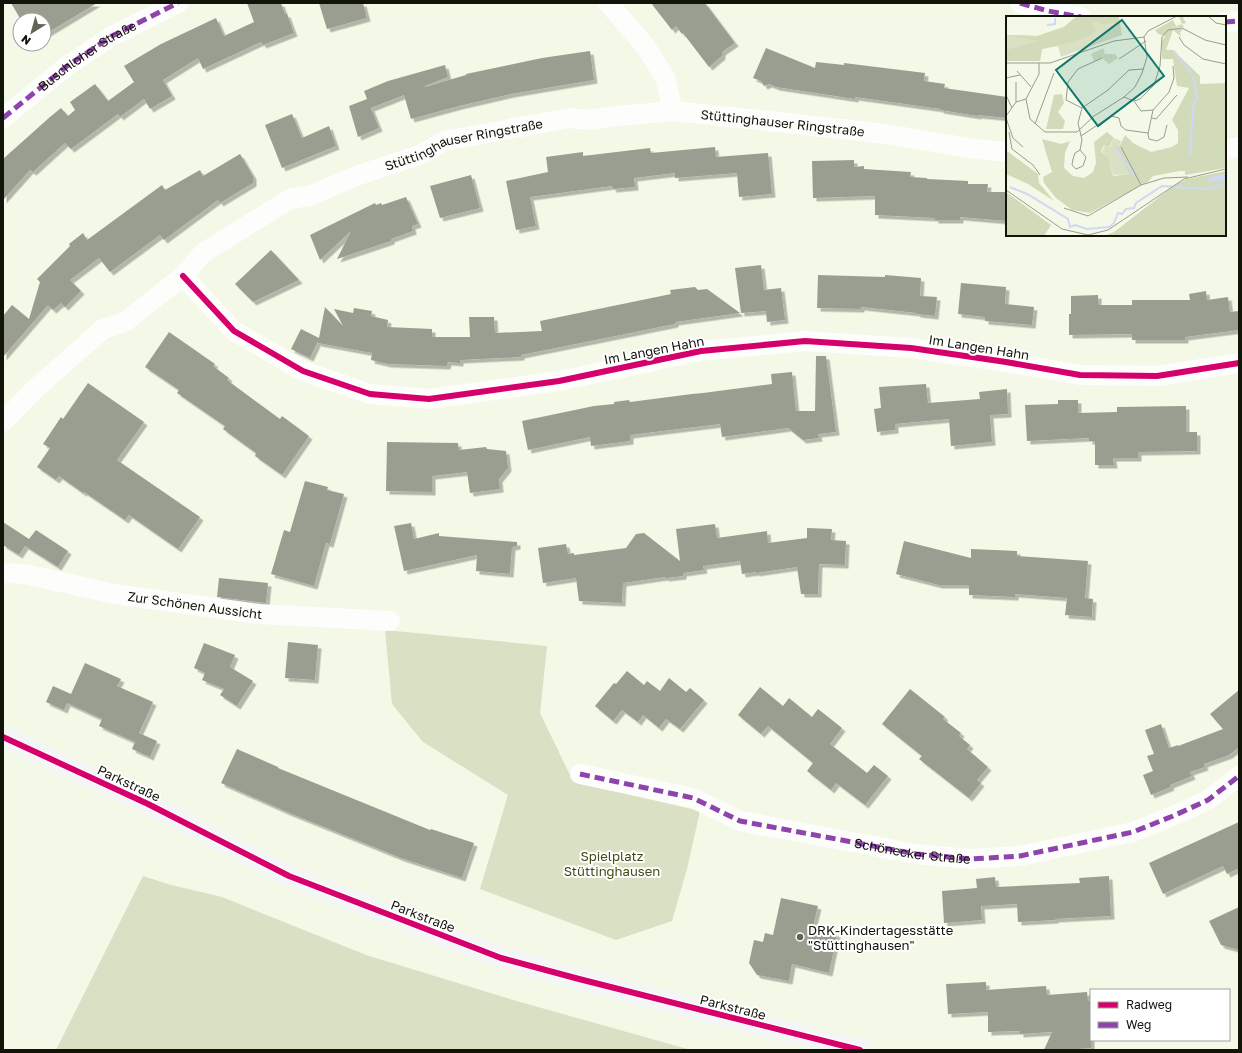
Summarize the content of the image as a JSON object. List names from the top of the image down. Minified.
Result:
{"streets":{"street":["Buschloher Straße","Stüttinghauser Ringstraße","Im Langen Hahn","Zur Schönen Aussicht","Parkstraße","Schönecker Straße"]},"crossings":[["Stüttinghauser Ringstraße","Im Langen Hahn"]],"parks":["Spielplatz Stüttinghausen"],"places":["DRK-Kindertagesstätte \"Stüttinghausen\""],"legend":["Radweg","Weg"],"north":"bottom left"}
